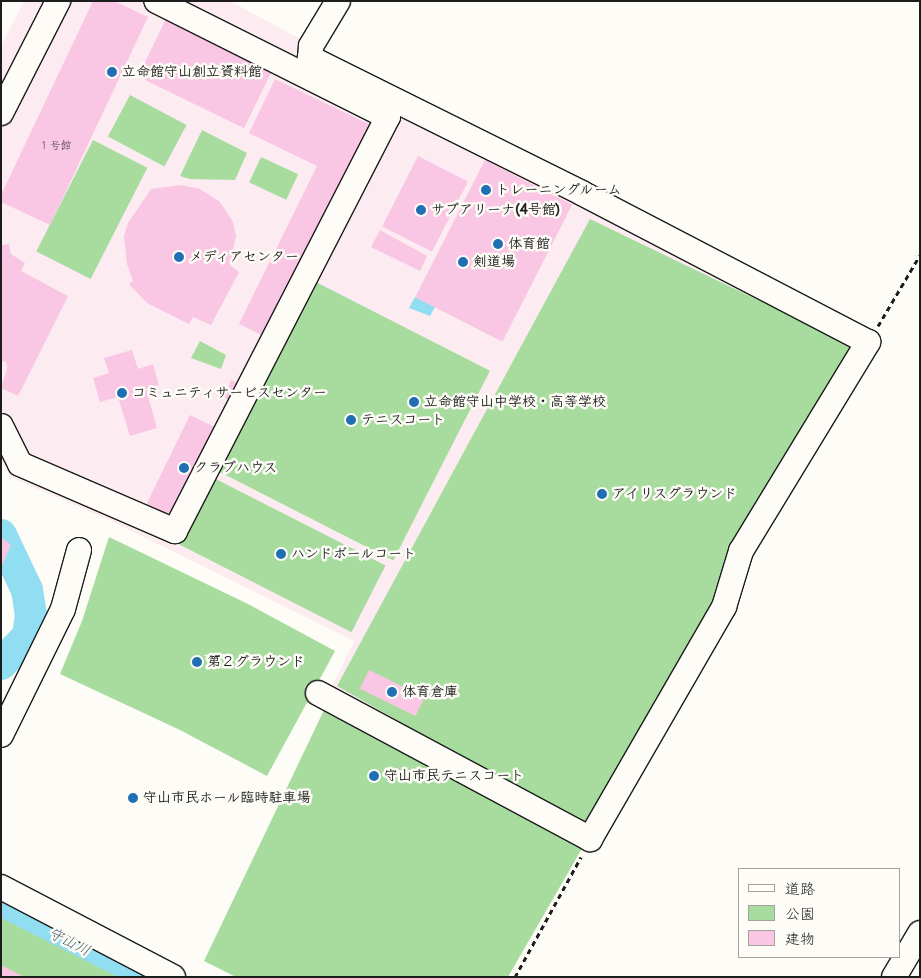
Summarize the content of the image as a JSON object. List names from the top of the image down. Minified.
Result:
{"water":["守山川"],"places":["立命館守山創立資料館","トレーニングルーム","サブアリーナ(4号館)","体育館","メディアセンター","剣道場","コミュニティサービスセンター","立命館守山中学校・高等学校","テニスコート","クラブハウス","アイリスグラウンド","ハンドボールコート","第２グラウンド","体育倉庫","守山市民テニスコート","守山市民ホール臨時駐車場"],"house_numbers":["１号館"],"legend":["道路","公園","建物"]}
